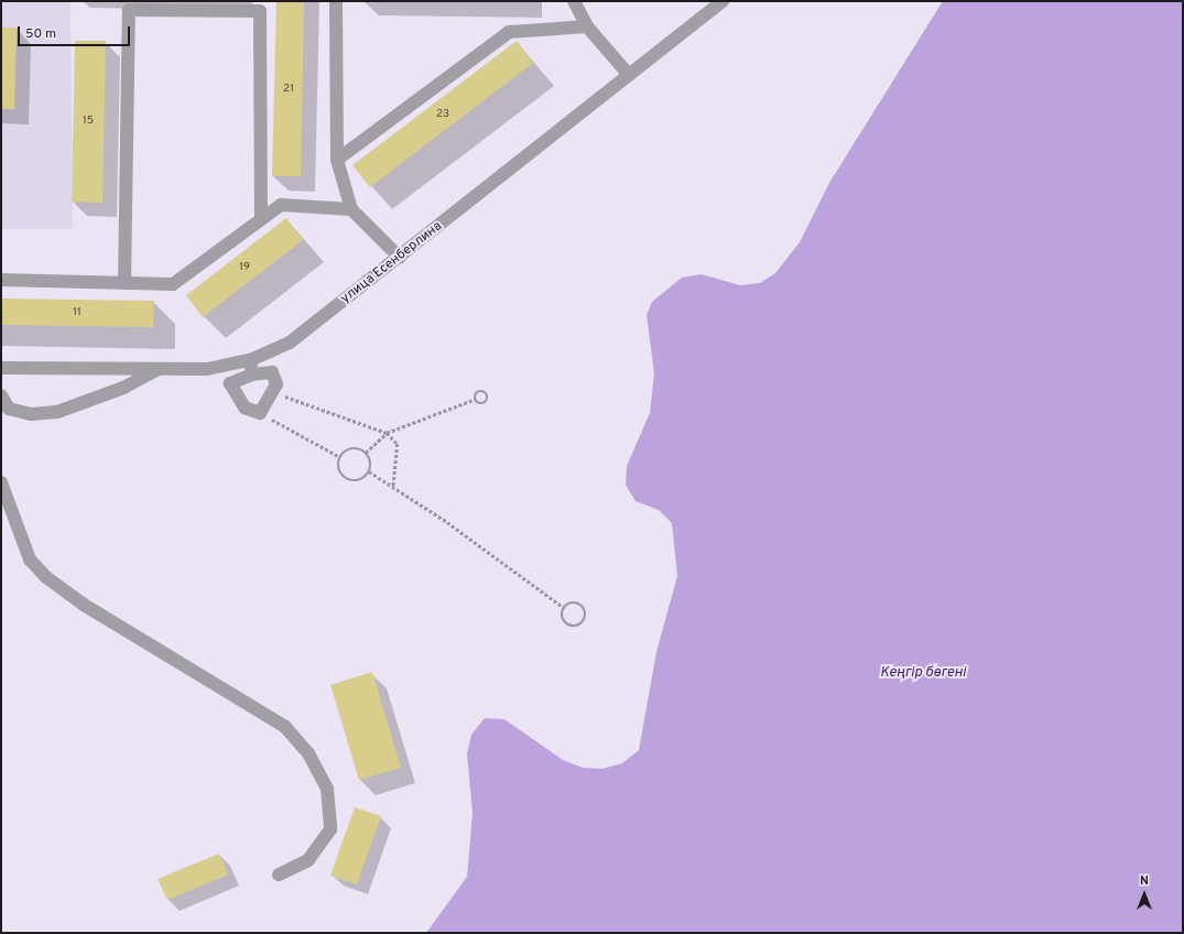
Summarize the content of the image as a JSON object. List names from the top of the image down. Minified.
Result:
{"streets":{"street":["улица Есенберлина"]},"water":["Кеңгір бөгені"],"house_numbers":["21","23","15","19","11"],"scale_bar":"50 m","north":"top"}
